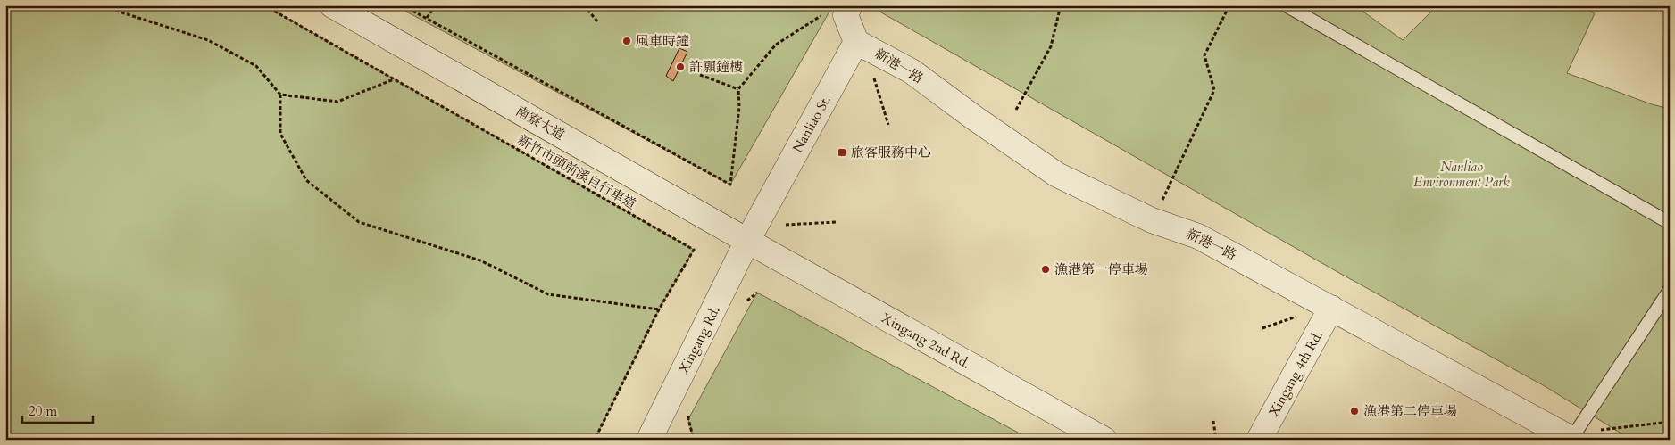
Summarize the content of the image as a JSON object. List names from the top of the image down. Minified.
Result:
{"streets":{"street":["新港一路","南寮大道","Nanliao St.","Xingang Rd.","Xingang 2nd Rd.","Xingang 4th Rd."],"path":["新竹市頭前溪自行車道"]},"crossings":[["新港一路","Nanliao St."],["新港一路","Xingang 4th Rd."],["南寮大道","Nanliao St."],["南寮大道","Xingang Rd."],["南寮大道","Xingang 2nd Rd."],["Nanliao St.","Xingang Rd."],["Nanliao St.","Xingang 2nd Rd."],["Xingang Rd.","Xingang 2nd Rd."]],"parks":["Nanliao Environment Park"],"places":{"other":["風車時鐘","許願鐘樓","漁港第一停車場","漁港第二停車場"],"transit":["旅客服務中心"]},"scale_bar":"20 m"}
